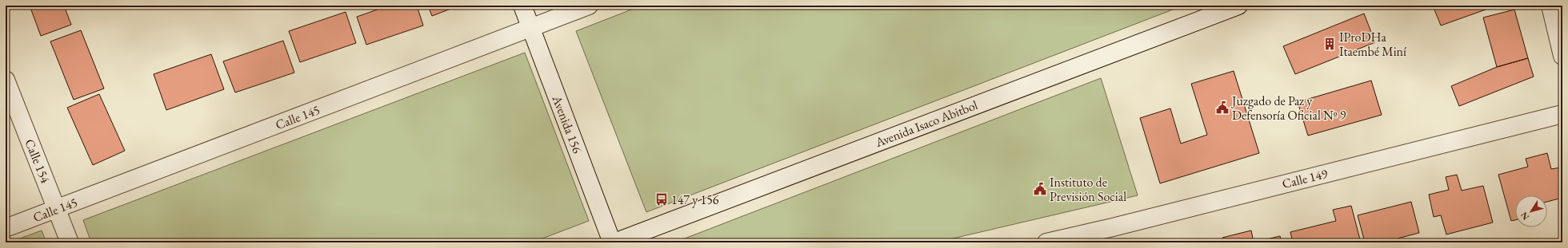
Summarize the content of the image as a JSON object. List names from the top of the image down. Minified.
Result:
{"streets":{"street":["Calle 145","Avenida Isaco Abitbol","Avenida 156","Calle 154","Calle 149"]},"crossings":[["Calle 145","Avenida 156"],["Calle 145","Calle 154"],["Avenida Isaco Abitbol","Avenida 156"]],"places":{"building":["IProDHa Itaembé Miní"],"public building":["Juzgado de Paz y Defensoría Oficial Nº 9","Instituto de Previsión Social"],"bus stop":["147 y 156"]},"north":"bottom left"}
